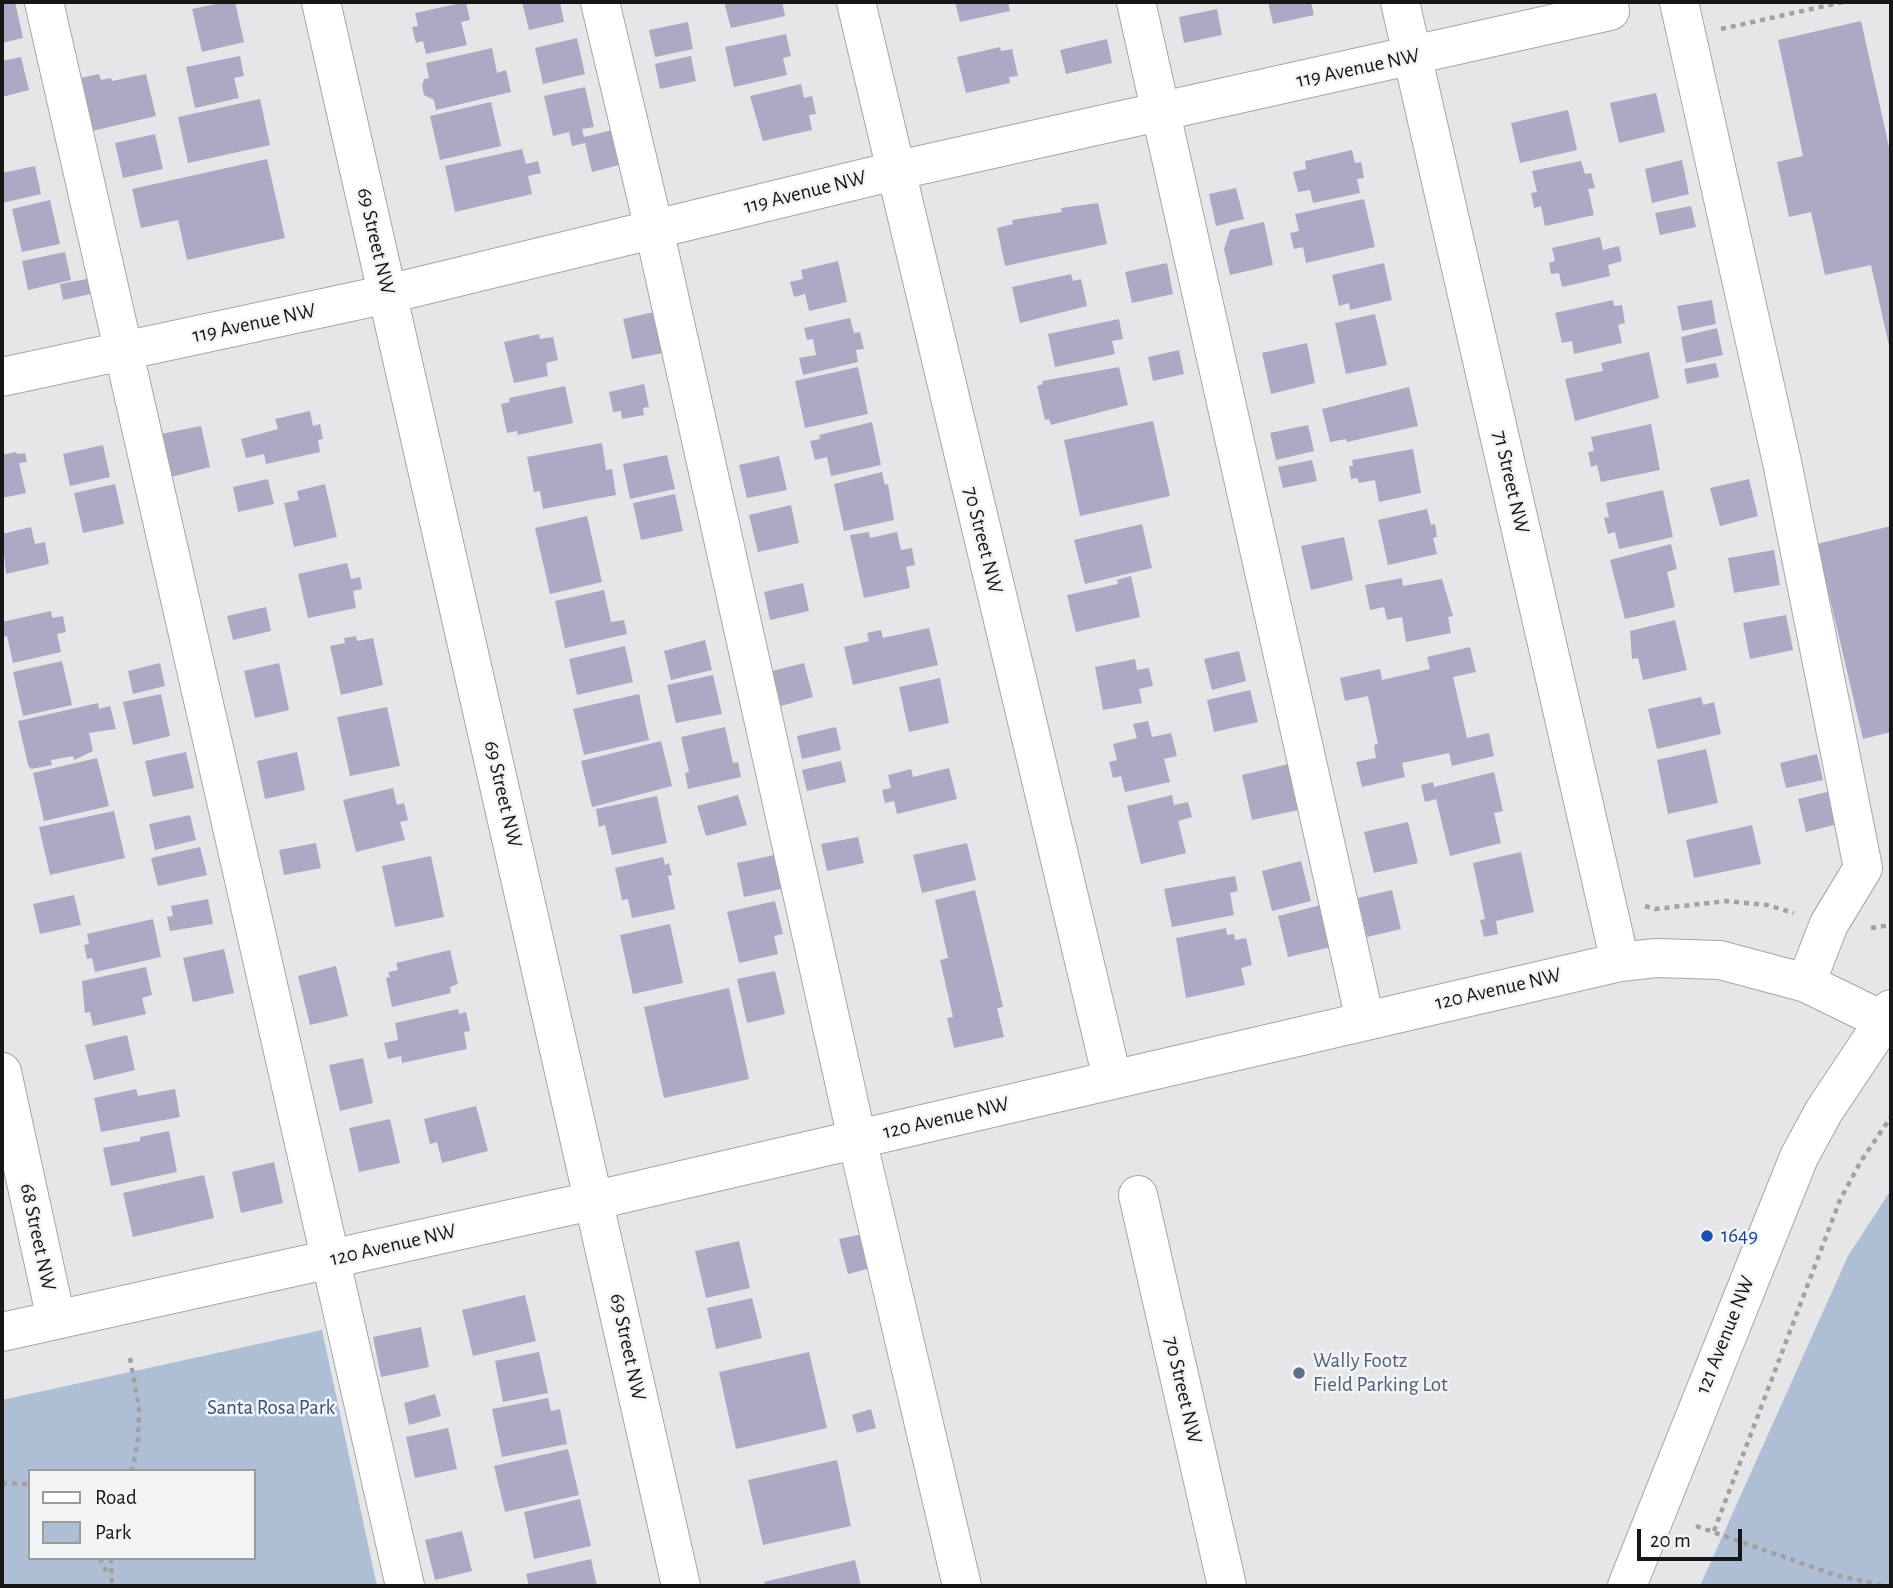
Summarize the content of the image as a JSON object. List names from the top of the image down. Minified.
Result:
{"streets":{"street":["119 Avenue NW","69 Street NW","71 Street NW","70 Street NW","120 Avenue NW","68 Street NW","121 Avenue NW"]},"crossings":[["119 Avenue NW","69 Street NW"],["119 Avenue NW","71 Street NW"],["119 Avenue NW","70 Street NW"],["69 Street NW","120 Avenue NW"],["71 Street NW","120 Avenue NW"],["70 Street NW","120 Avenue NW"],["120 Avenue NW","68 Street NW"],["120 Avenue NW","121 Avenue NW"]],"parks":["Santa Rosa Park"],"places":["1649","Wally Footz Field Parking Lot"],"legend":["Road","Park"],"scale_bar":"20 m"}
